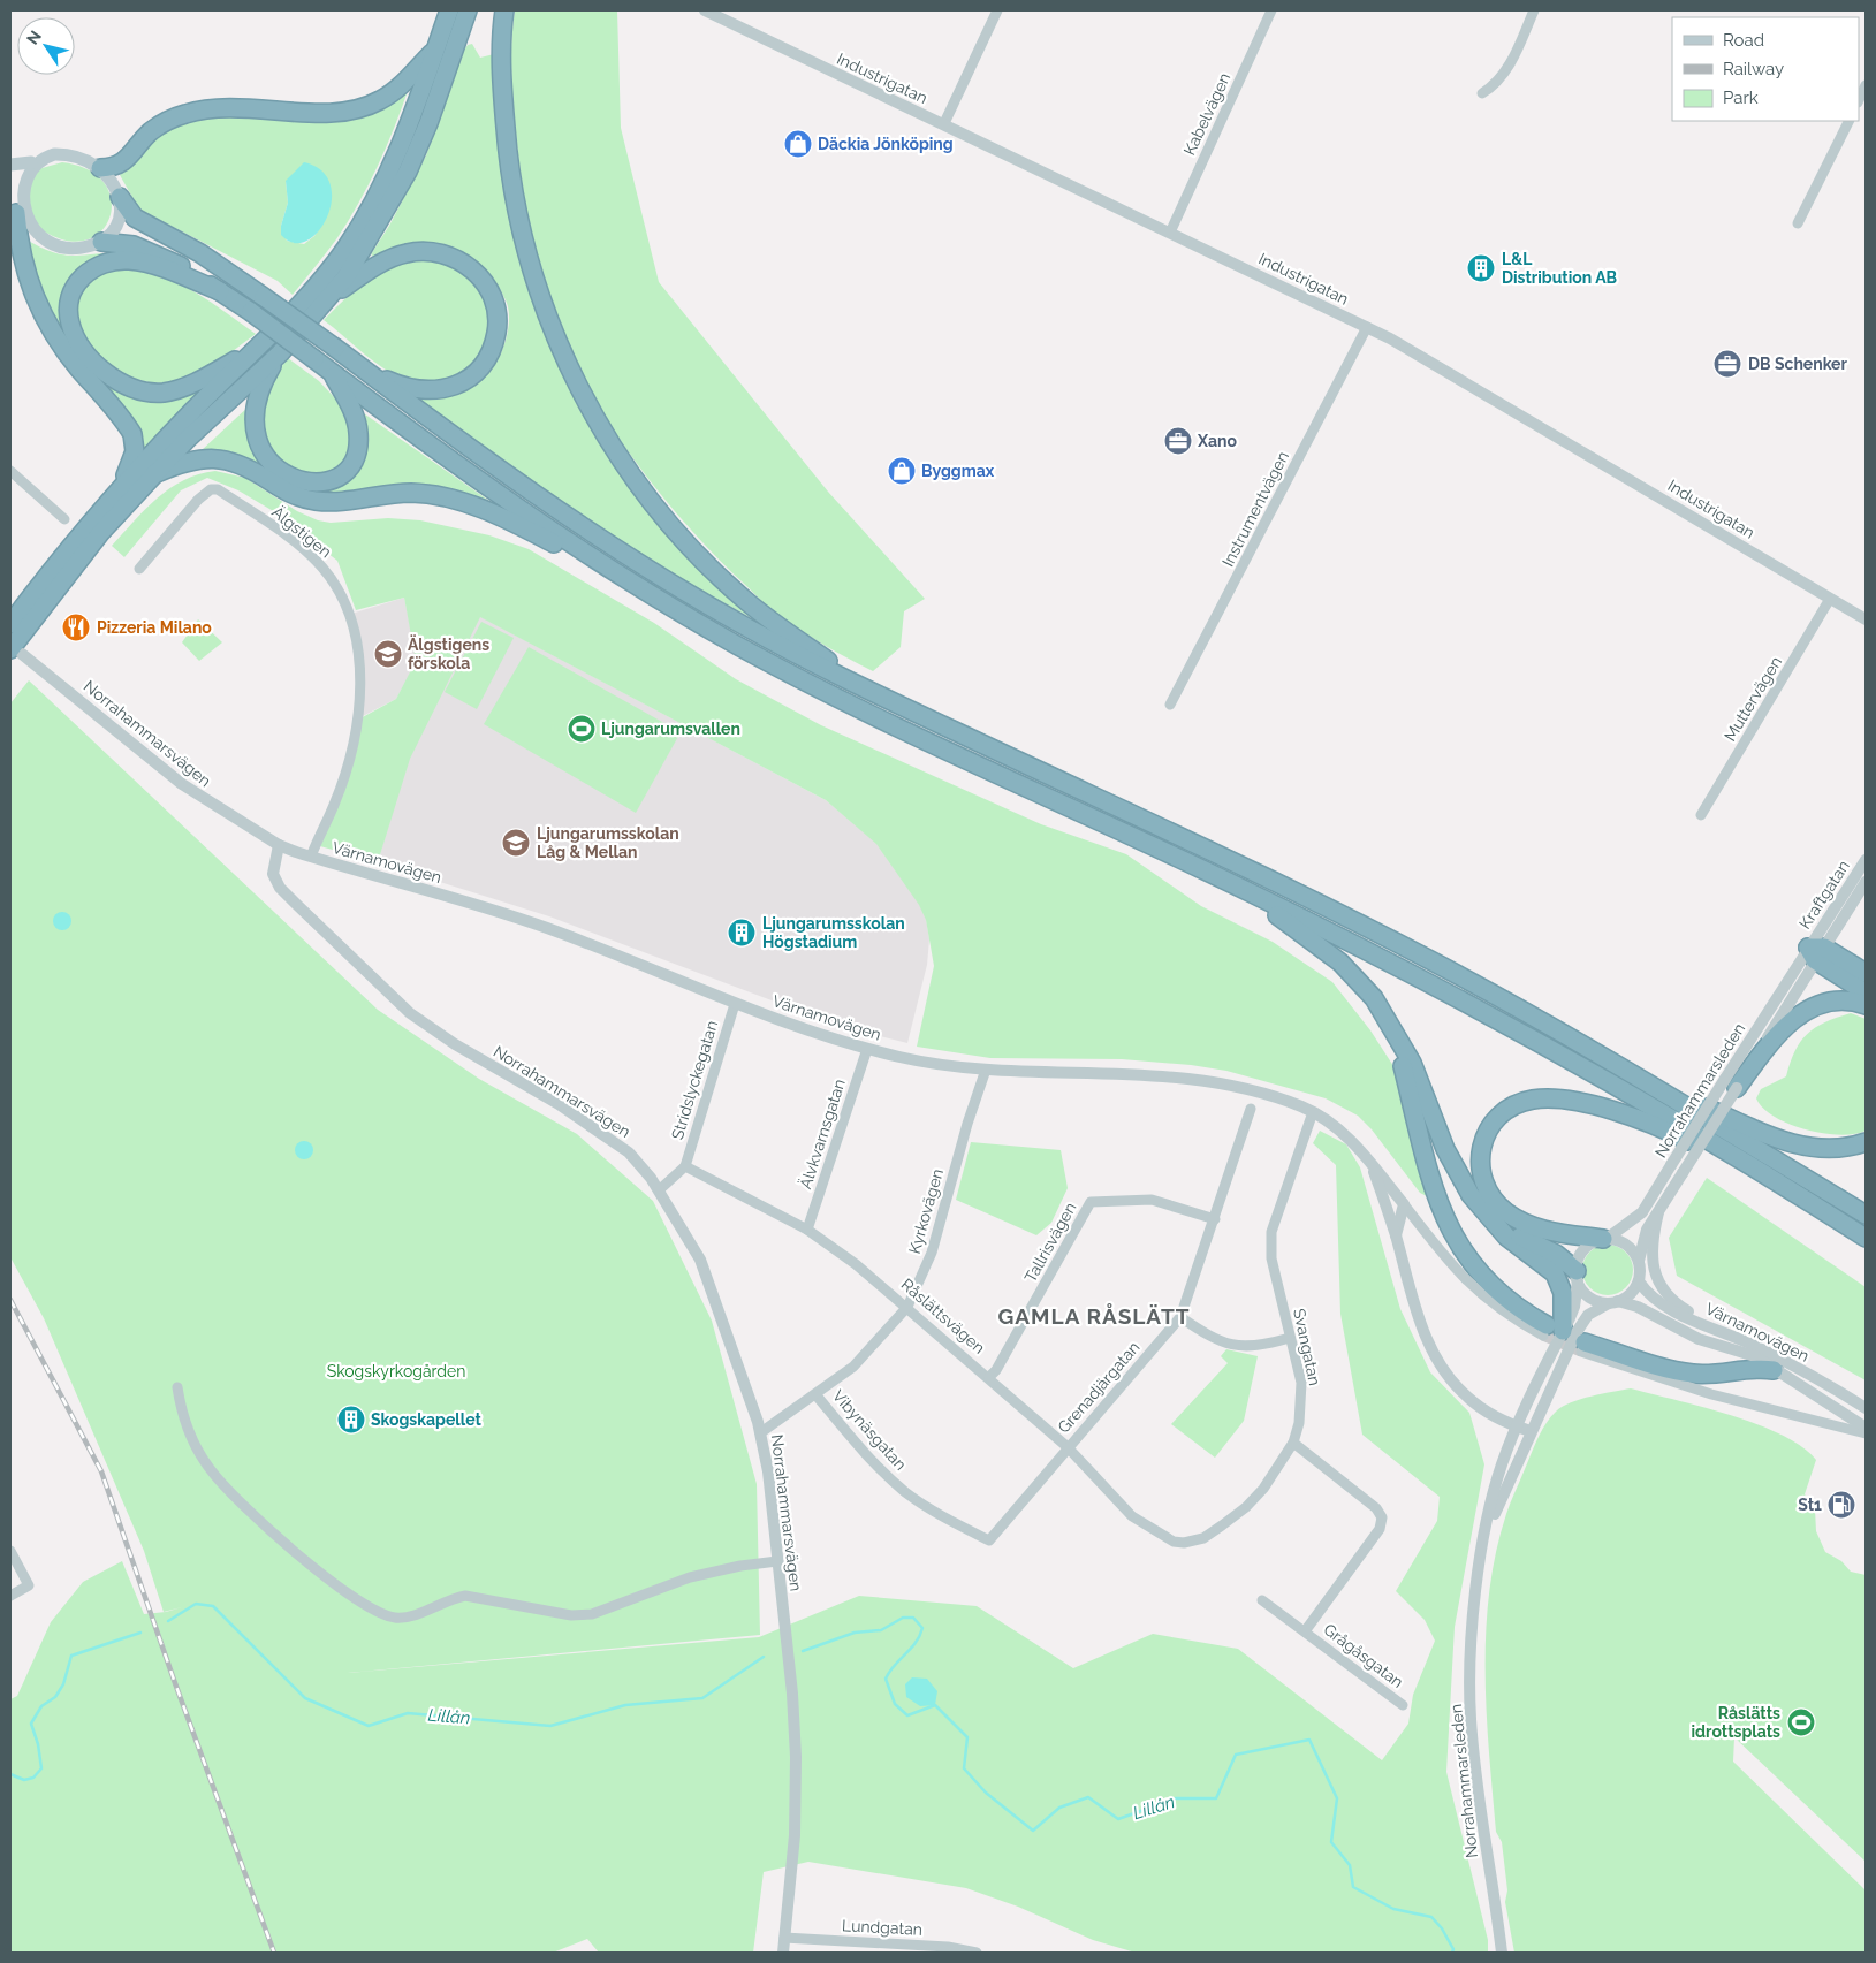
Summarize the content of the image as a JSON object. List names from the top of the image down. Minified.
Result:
{"streets":{"street":["Industrigatan","Kabelvägen","Instrumentvägen","Älgstigen","Muttervägen","Norrahammarsvägen","Värnamovägen","Kraftgatan","Stridslyckegatan","Norrahammarsleden","Älvkvarnsgatan","Kyrkovägen","Tallrisvägen","Råslättsvägen","Svangatan","Grenadjärgatan","Vibynäsgatan","Grågåsgatan","Lundgatan"]},"crossings":[["Industrigatan","Kabelvägen"],["Industrigatan","Instrumentvägen"],["Industrigatan","Muttervägen"],["Älgstigen","Värnamovägen"],["Norrahammarsvägen","Värnamovägen"],["Norrahammarsvägen","Kyrkovägen"],["Norrahammarsvägen","Lundgatan"],["Värnamovägen","Stridslyckegatan"],["Värnamovägen","Norrahammarsleden"],["Värnamovägen","Älvkvarnsgatan"],["Värnamovägen","Kyrkovägen"],["Värnamovägen","Svangatan"],["Kraftgatan","Norrahammarsleden"],["Stridslyckegatan","Råslättsvägen"],["Älvkvarnsgatan","Råslättsvägen"],["Kyrkovägen","Råslättsvägen"],["Kyrkovägen","Vibynäsgatan"],["Tallrisvägen","Råslättsvägen"],["Tallrisvägen","Grenadjärgatan"],["Råslättsvägen","Svangatan"],["Råslättsvägen","Grenadjärgatan"],["Grenadjärgatan","Vibynäsgatan"]],"districts":["GAMLA RÅSLÄTT"],"water":["Lillån"],"parks":["Skogskyrkogården"],"places":{"shop":["Däckia Jönköping","Byggmax"],"building":["L&L Distribution AB","Ljungarumsskolan Högstadium","Skogskapellet"],"office":["DB Schenker","Xano"],"restaurant":["Pizzeria Milano"],"school or university":["Älgstigens förskola","Ljungarumsskolan Låg & Mellan"],"sports":["Ljungarumsvallen","Råslätts idrottsplats"],"fuel station":["St1"]},"legend":["Road","Railway","Park"],"north":"top left"}
